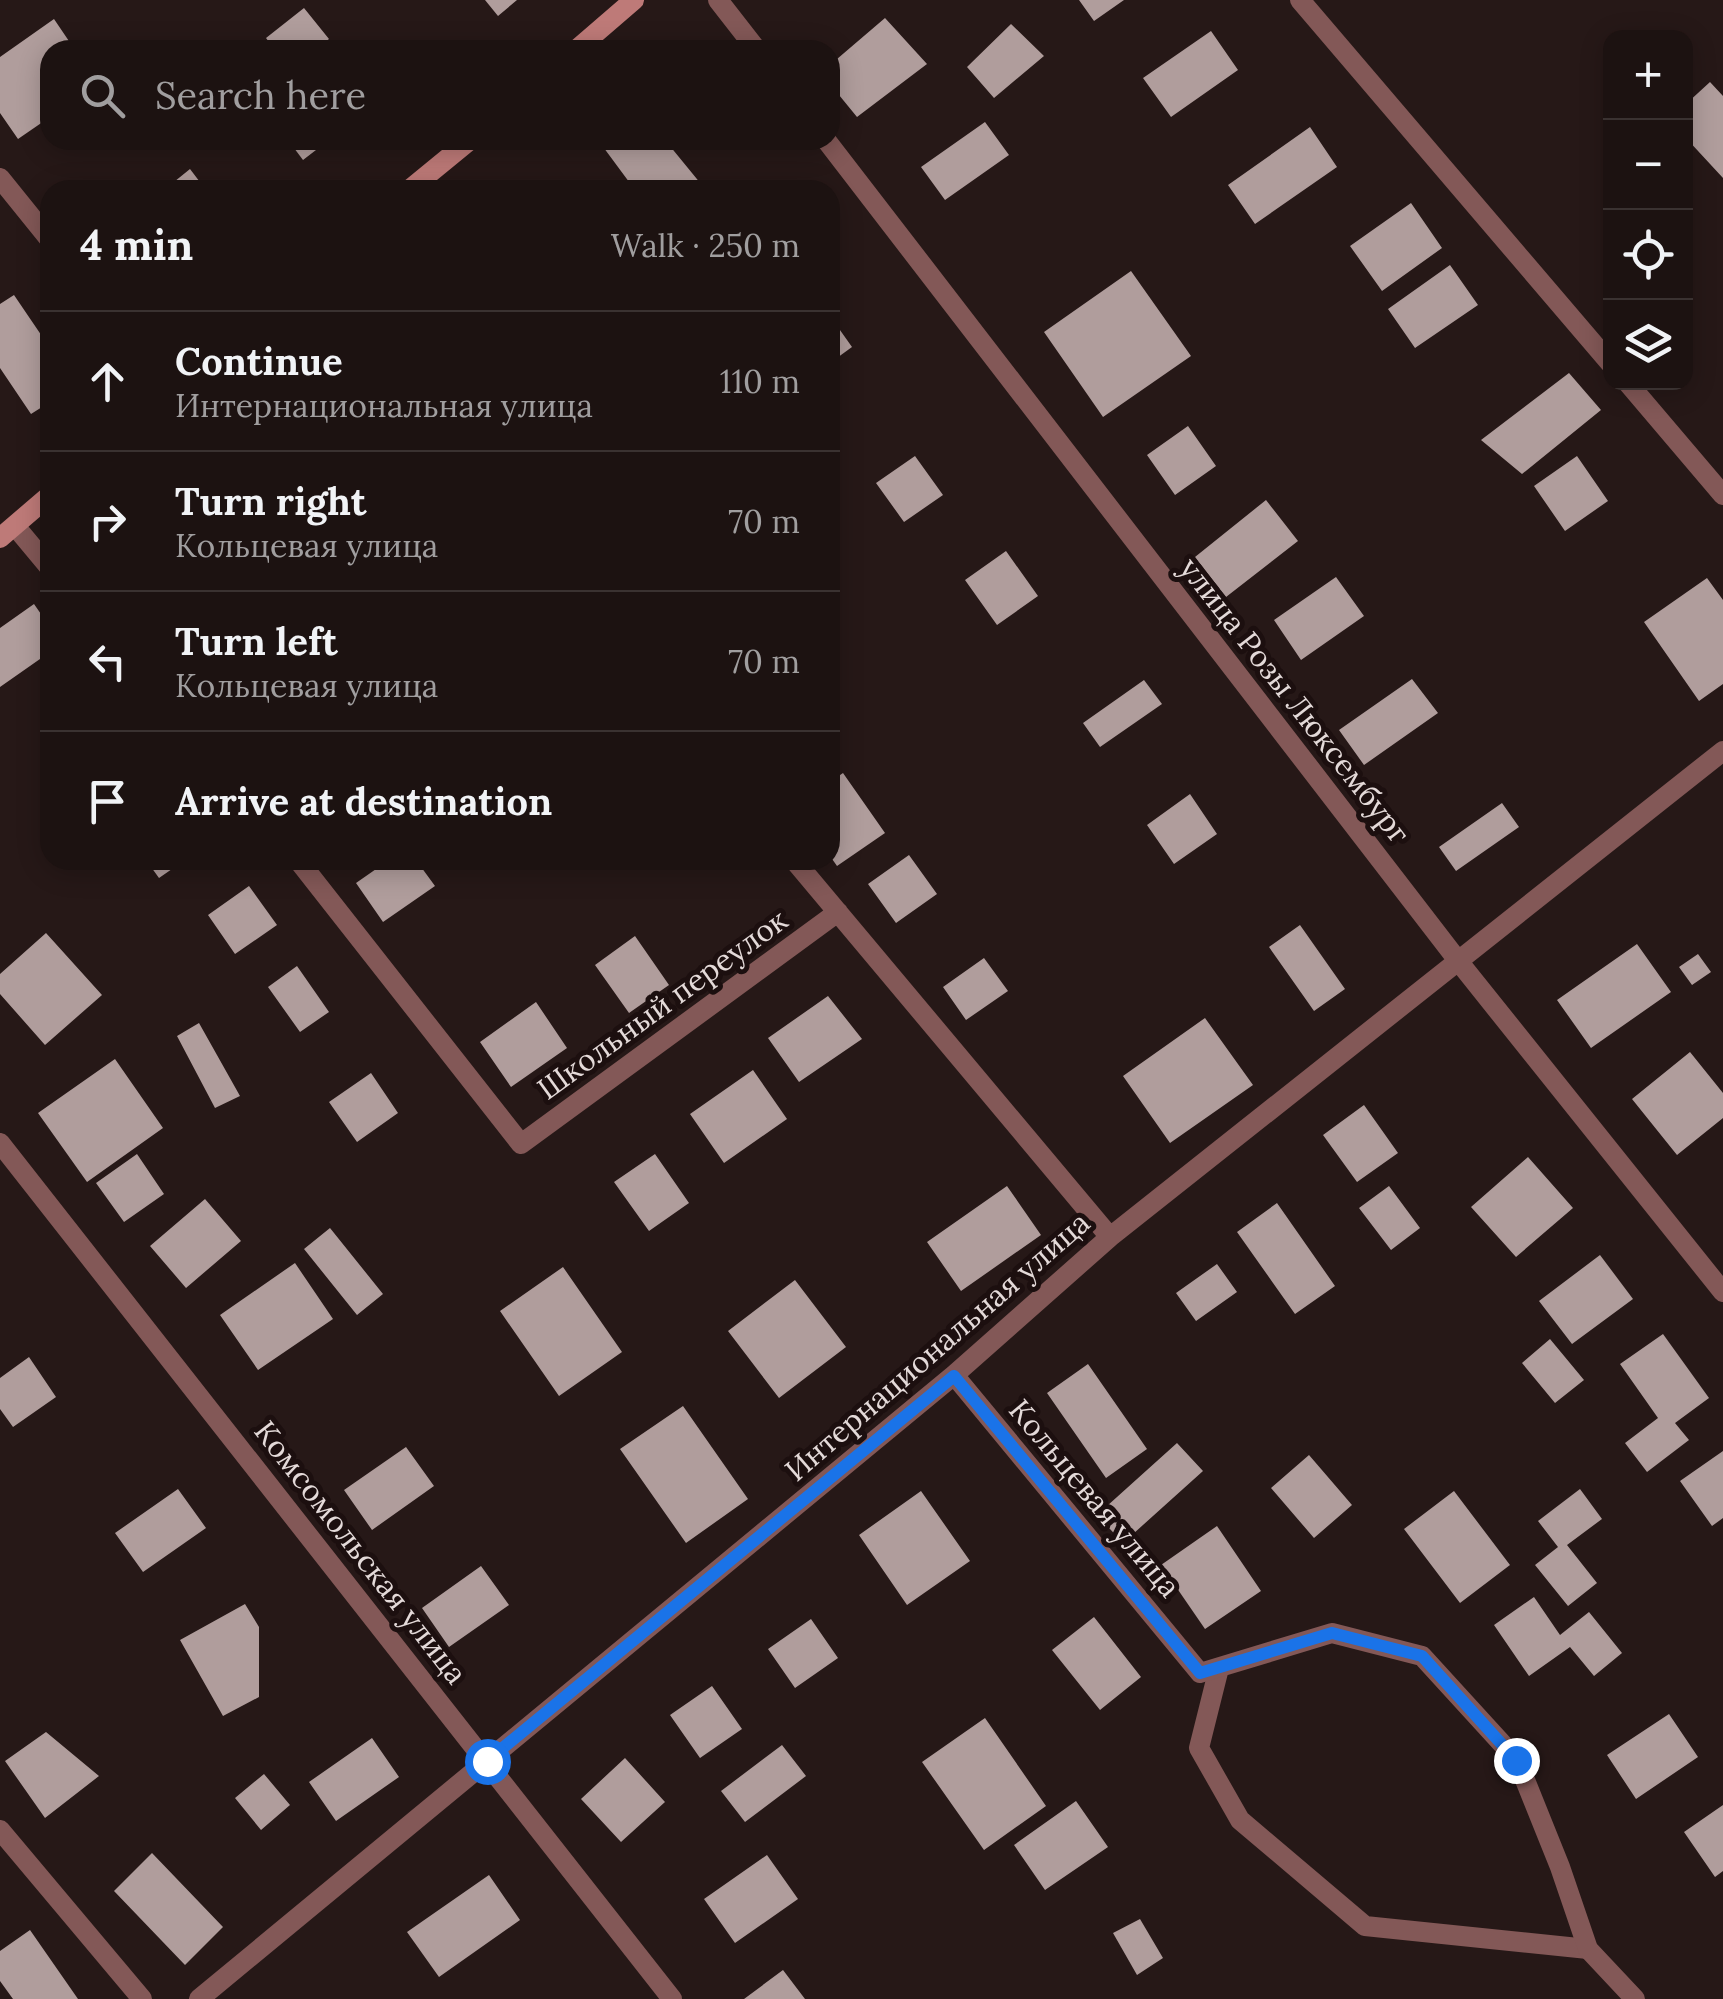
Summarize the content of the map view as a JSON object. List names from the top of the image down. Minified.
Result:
{"streets":{"street":["улица Розы Люксембург","Школьный переулок","Интернациональная улица","Кольцевая улица","Комсомольская улица"]},"crossings":[["улица Розы Люксембург","Интернациональная улица"],["Интернациональная улица","Кольцевая улица"],["Интернациональная улица","Комсомольская улица"]],"page":{"map_buttons":["+","−"],"search":"Search here","heading":["4 min","Walk · 250 m"],"list":[["Continue","Интернациональная улица","110 m"],["Turn right","Кольцевая улица","70 m"],["Turn left","Кольцевая улица","70 m"],"Arrive at destination"]}}
